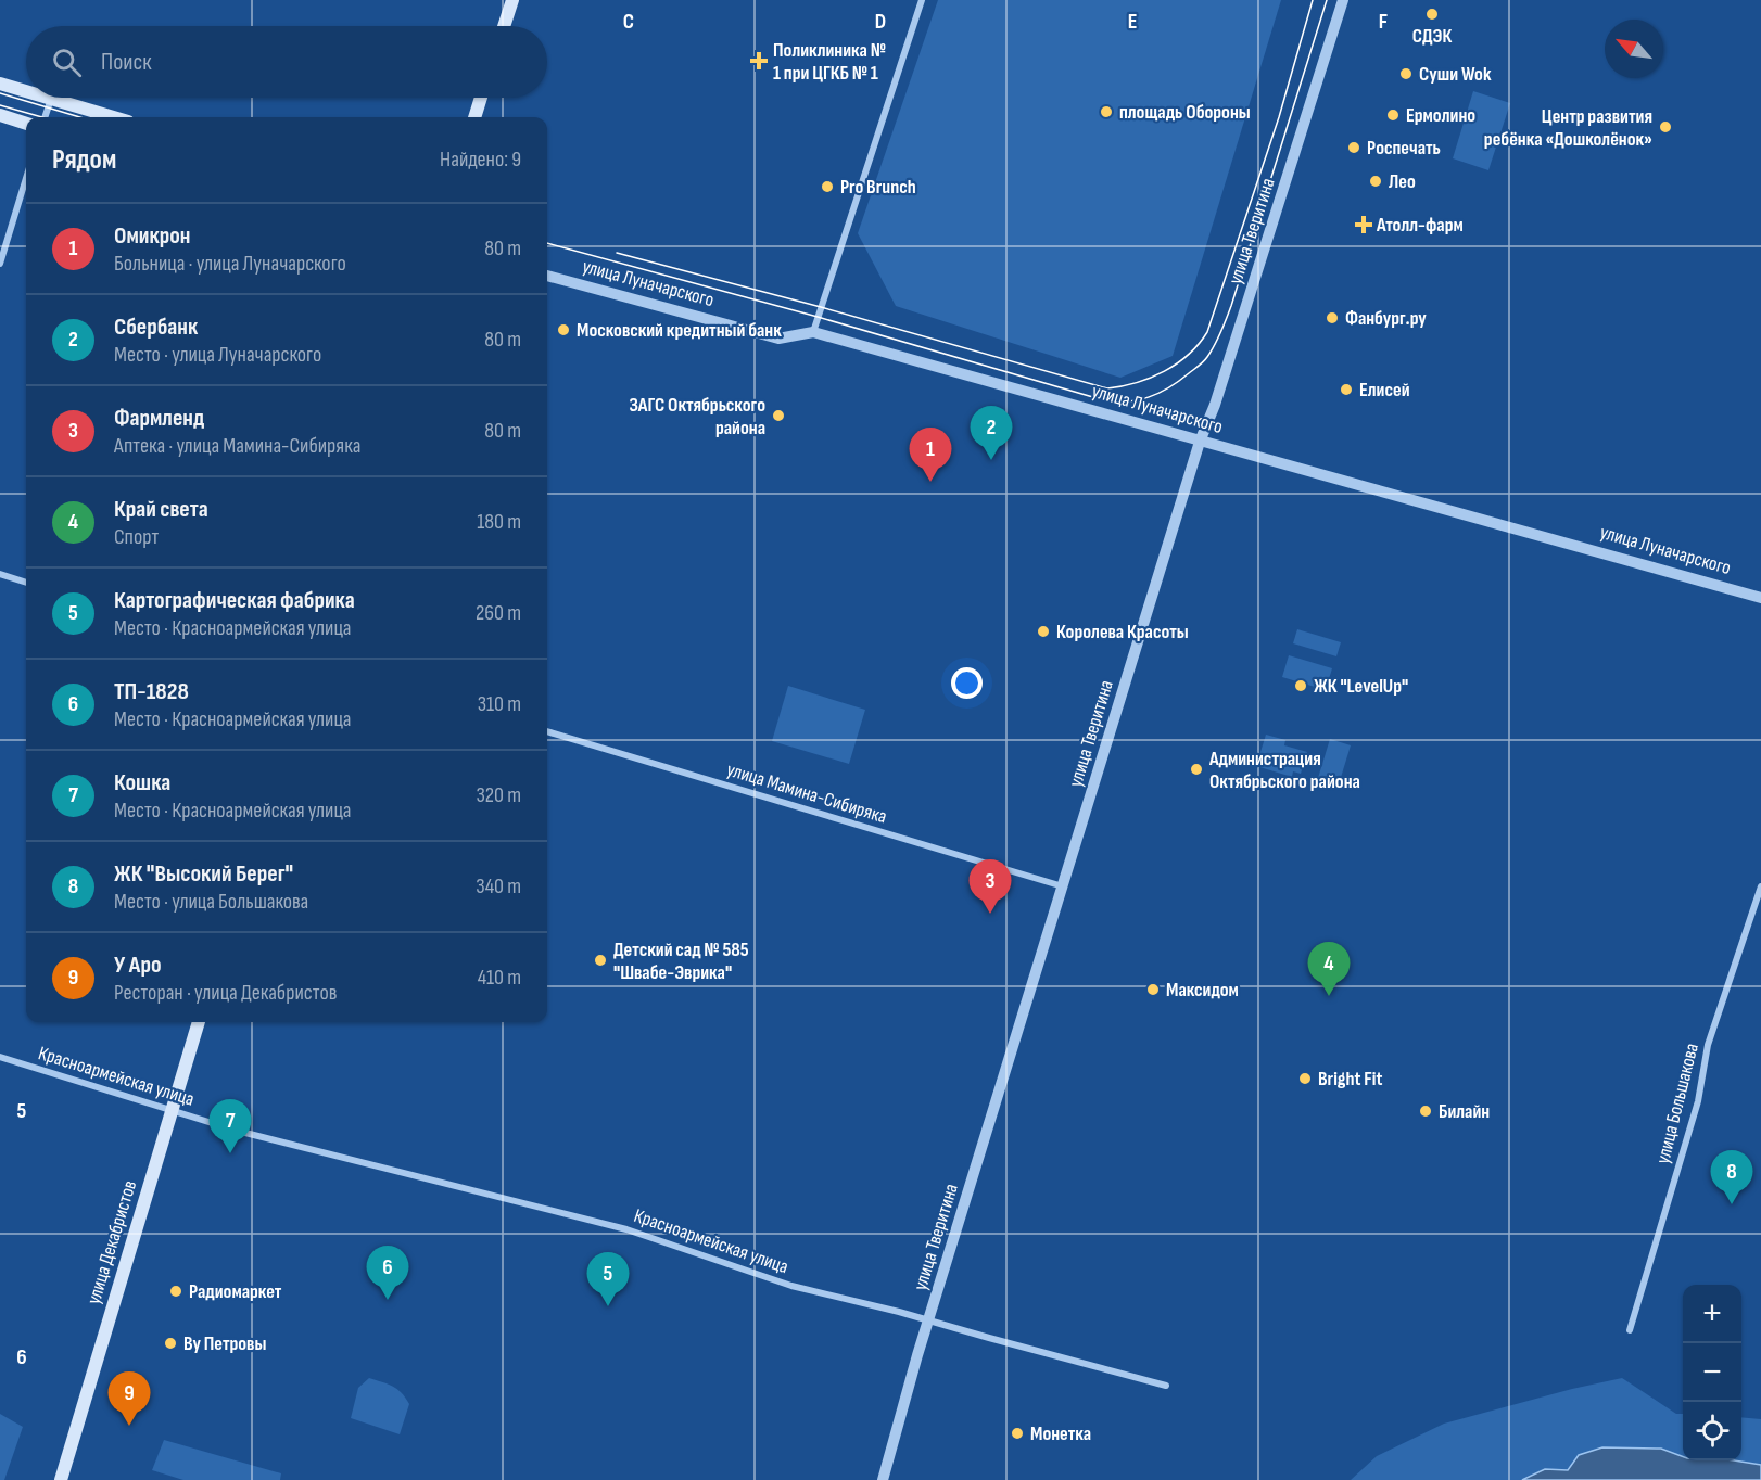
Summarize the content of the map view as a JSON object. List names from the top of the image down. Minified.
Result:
{"streets":{"main road":["улица Декабристов"],"street":["улица Тверитина","улица Луначарского","улица Мамина-Сибиряка","Красноармейская улица","улица Большакова"]},"crossings":[["улица Тверитина","улица Луначарского"],["улица Тверитина","улица Мамина-Сибиряка"],["улица Тверитина","Красноармейская улица"],["Красноармейская улица","улица Декабристов"]],"places":{"other":["СДЭК","Суши Wok","площадь Обороны","Ермолино","Центр развития ребёнка «Дошколёнок»","Роспечать","Лео","Pro Brunch","Фанбург.ру","Московский кредитный банк","Елисей","ЗАГС Октябрьского района","Королева Красоты","ЖК \"LevelUp\"","Администрация Октябрьского района","Детский сад № 585 \"Швабе-Эврика\"","Максидом","Bright Fit","Билайн","Радиомаркет","By Петровы","Монетка"],"health":["Поликлиника № 1 при ЦГКБ № 1","Атолл-фарм"]},"north":"top left","page":{"search":"Поиск","heading":["Рядом","Найдено: 9"],"list":[{"mark":"1","name":"Омикрон","note":"Больница · улица Луначарского","value":"80 m"},{"mark":"2","name":"Сбербанк","note":"Место · улица Луначарского","value":"80 m"},{"mark":"3","name":"Фармленд","note":"Аптека · улица Мамина-Сибиряка","value":"80 m"},{"mark":"4","name":"Край света","note":"Спорт","value":"180 m"},{"mark":"5","name":"Картографическая фабрика","note":"Место · Красноармейская улица","value":"260 m"},{"mark":"6","name":"ТП-1828","note":"Место · Красноармейская улица","value":"310 m"},{"mark":"7","name":"Кошка","note":"Место · Красноармейская улица","value":"320 m"},{"mark":"8","name":"ЖК \"Высокий Берег\"","note":"Место · улица Большакова","value":"340 m"},{"mark":"9","name":"У Аро","note":"Ресторан · улица Декабристов","value":"410 m"}],"pins":["2","1","3","4","7","8","6","5","9"],"map_buttons":["+","−"]},"grid":{"columns":["C","D","E","F"],"rows":["5","6"]}}
